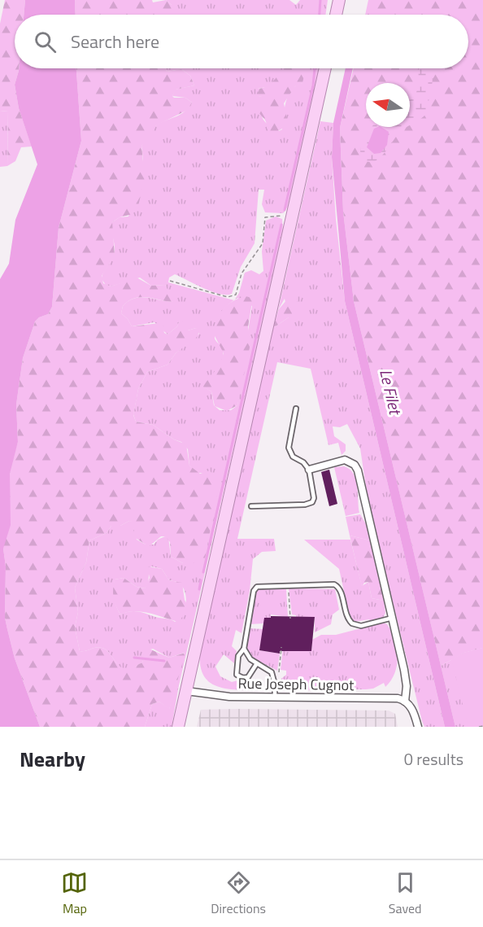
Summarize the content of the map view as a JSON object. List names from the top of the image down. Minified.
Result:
{"streets":{"street":["Rue Joseph Cugnot"]},"water":["Le Filet"],"north":"left","page":{"search":"Search here","heading":["Nearby","0 results"],"nav":["Map","Directions","Saved"]}}
